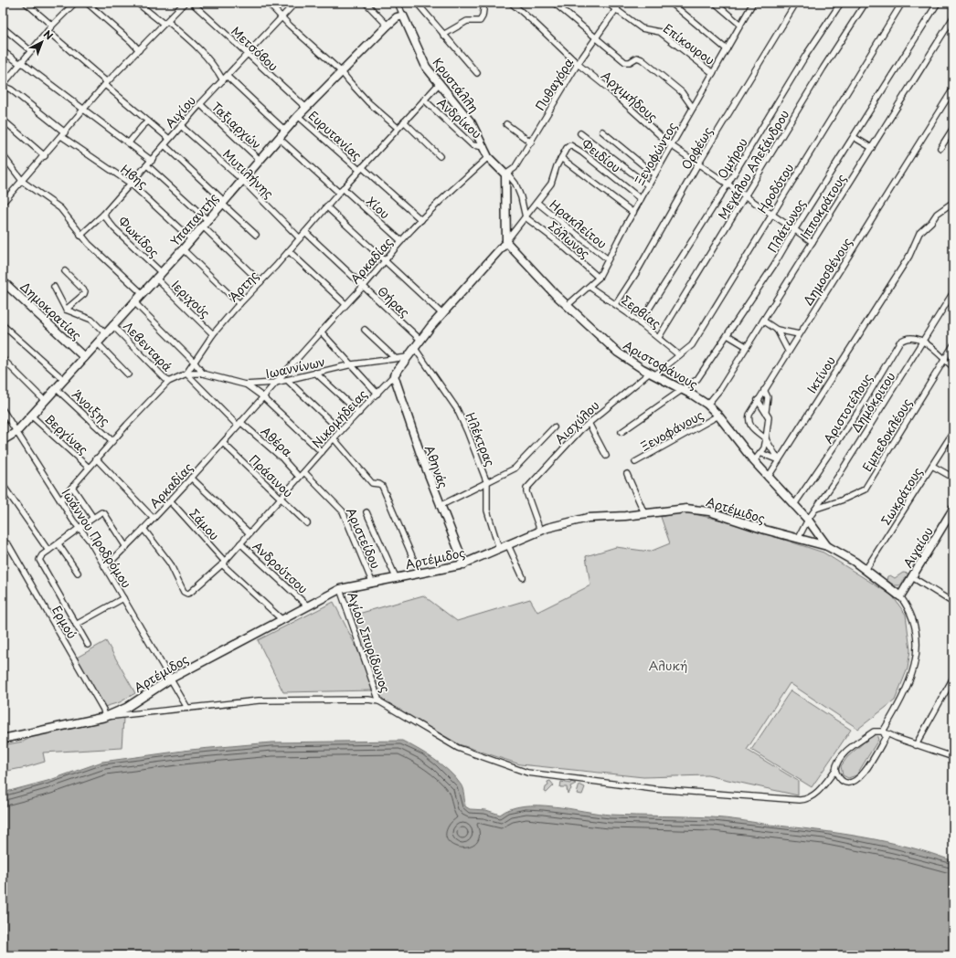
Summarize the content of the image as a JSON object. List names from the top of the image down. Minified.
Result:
{"streets":{"street":["Επίκουρου","Μετσόβου","Πυθαγόρα","Κρυστάλλη","Αρχιμήδους","Αιγίου","Ανδρίκου","Ταξιαρχών","Ευρυτανίας","Ορφέως","Ξενοφώντος","Φειδίου","Ομήρου","Μεγάλου Αλεξάνδρου","Μυτιλήνης","Ηβης","Ηροδότου","Ιπποκράτους","Χίου","Υπαπαντής","Ηρακλείτου","Πλάτωνος","Φωκίδος","Σόλωνος","Αρκαδίας","Δημοσθένους","Άρτης","Ιεριχούς","Θήρας","Δημοκρατίας","Σερβίας","Λεβενταρά","Αριστοφάνους","Ιωαννίνων","Ικτίνου","Δημόκριτου","Άνοιξης","Αριστοτέλους","Νικομήδειας","Αισχύλου","Ξενοφάνους","Βεργίνας","Εμπεδοκλέους","Ηλέκτρας","Αθέρα","Αθηνάς","Πράσινου","Σωκράτους","Αρτέμιδος","Σάμου","Ιωάννου Προδρόμου","Αριστείδου","Αιγαίου","Ανδρούτσου","Ερμού","Αγίου Σπυρίδωνος"]},"crossings":[["Επίκουρου","Πυθαγόρα"],["Επίκουρου","Ξενοφώντος"],["Μετσόβου","Αιγίου"],["Μετσόβου","Υπαπαντής"],["Πυθαγόρα","Κρυστάλλη"],["Πυθαγόρα","Αρχιμήδους"],["Κρυστάλλη","Ανδρίκου"],["Κρυστάλλη","Υπαπαντής"],["Κρυστάλλη","Αρκαδίας"],["Κρυστάλλη","Άρτης"],["Αρχιμήδους","Ορφέως"],["Αρχιμήδους","Ξενοφώντος"],["Αρχιμήδους","Ομήρου"],["Αρχιμήδους","Μεγάλου Αλεξάνδρου"],["Αρχιμήδους","Ηροδότου"],["Αρχιμήδους","Ιπποκράτους"],["Αρχιμήδους","Πλάτωνος"],["Αιγίου","Ταξιαρχών"],["Αιγίου","Μυτιλήνης"],["Αιγίου","Ηβης"],["Αιγίου","Φωκίδος"],["Ανδρίκου","Άρτης"],["Ταξιαρχών","Υπαπαντής"],["Ευρυτανίας","Υπαπαντής"],["Ευρυτανίας","Αρκαδίας"],["Ευρυτανίας","Άρτης"],["Ορφέως","Σερβίας"],["Ξενοφώντος","Φειδίου"],["Ξενοφώντος","Ηρακλείτου"],["Ξενοφώντος","Σόλωνος"],["Ξενοφώντος","Σερβίας"],["Ξενοφώντος","Αριστοφάνους"],["Ομήρου","Σερβίας"],["Μεγάλου Αλεξάνδρου","Σερβίας"],["Μυτιλήνης","Υπαπαντής"],["Μυτιλήνης","Άρτης"],["Ηβης","Υπαπαντής"],["Ηροδότου","Σερβίας"],["Ηροδότου","Αριστοφάνους"],["Ηροδότου","Αισχύλου"],["Ιπποκράτους","Αριστοφάνους"],["Χίου","Υπαπαντής"],["Χίου","Αρκαδίας"],["Χίου","Άρτης"],["Υπαπαντής","Φωκίδος"],["Υπαπαντής","Ιεριχούς"],["Υπαπαντής","Δημοκρατίας"],["Υπαπαντής","Λεβενταρά"],["Υπαπαντής","Άνοιξης"],["Υπαπαντής","Βεργίνας"],["Υπαπαντής","Ιωάννου Προδρόμου"],["Πλάτωνος","Αριστοφάνους"],["Αρκαδίας","Θήρας"],["Αρκαδίας","Ιωαννίνων"],["Αρκαδίας","Νικομήδειας"],["Αρκαδίας","Αθέρα"],["Αρκαδίας","Πράσινου"],["Αρκαδίας","Σάμου"],["Αρκαδίας","Ιωάννου Προδρόμου"],["Άρτης","Ιεριχούς"],["Άρτης","Θήρας"],["Άρτης","Ιωαννίνων"],["Άρτης","Αθέρα"],["Θήρας","Νικομήδειας"],["Αριστοφάνους","Ικτίνου"],["Αριστοφάνους","Δημόκριτου"],["Αριστοφάνους","Αριστοτέλους"],["Αριστοφάνους","Νικομήδειας"],["Αριστοφάνους","Αισχύλου"],["Αριστοφάνους","Ξενοφάνους"],["Αριστοφάνους","Αρτέμιδος"],["Ιωαννίνων","Νικομήδειας"],["Ιωαννίνων","Αθέρα"],["Δημόκριτου","Αριστοτέλους"],["Δημόκριτου","Εμπεδοκλέους"],["Δημόκριτου","Αρτέμιδος"],["Νικομήδειας","Ηλέκτρας"],["Νικομήδειας","Αθέρα"],["Νικομήδειας","Αθηνάς"],["Νικομήδειας","Πράσινου"],["Νικομήδειας","Σάμου"],["Νικομήδειας","Αριστείδου"],["Νικομήδειας","Ανδρούτσου"],["Αισχύλου","Αρτέμιδος"],["Ηλέκτρας","Αρτέμιδος"],["Αθηνάς","Αρτέμιδος"],["Σωκράτους","Αρτέμιδος"],["Αρτέμιδος","Σάμου"],["Αρτέμιδος","Ιωάννου Προδρόμου"],["Αρτέμιδος","Αριστείδου"],["Αρτέμιδος","Αιγαίου"],["Αρτέμιδος","Ανδρούτσου"],["Αρτέμιδος","Ερμού"],["Αρτέμιδος","Αγίου Σπυρίδωνος"]],"parks":["Αλυκή"],"north":"top right"}
